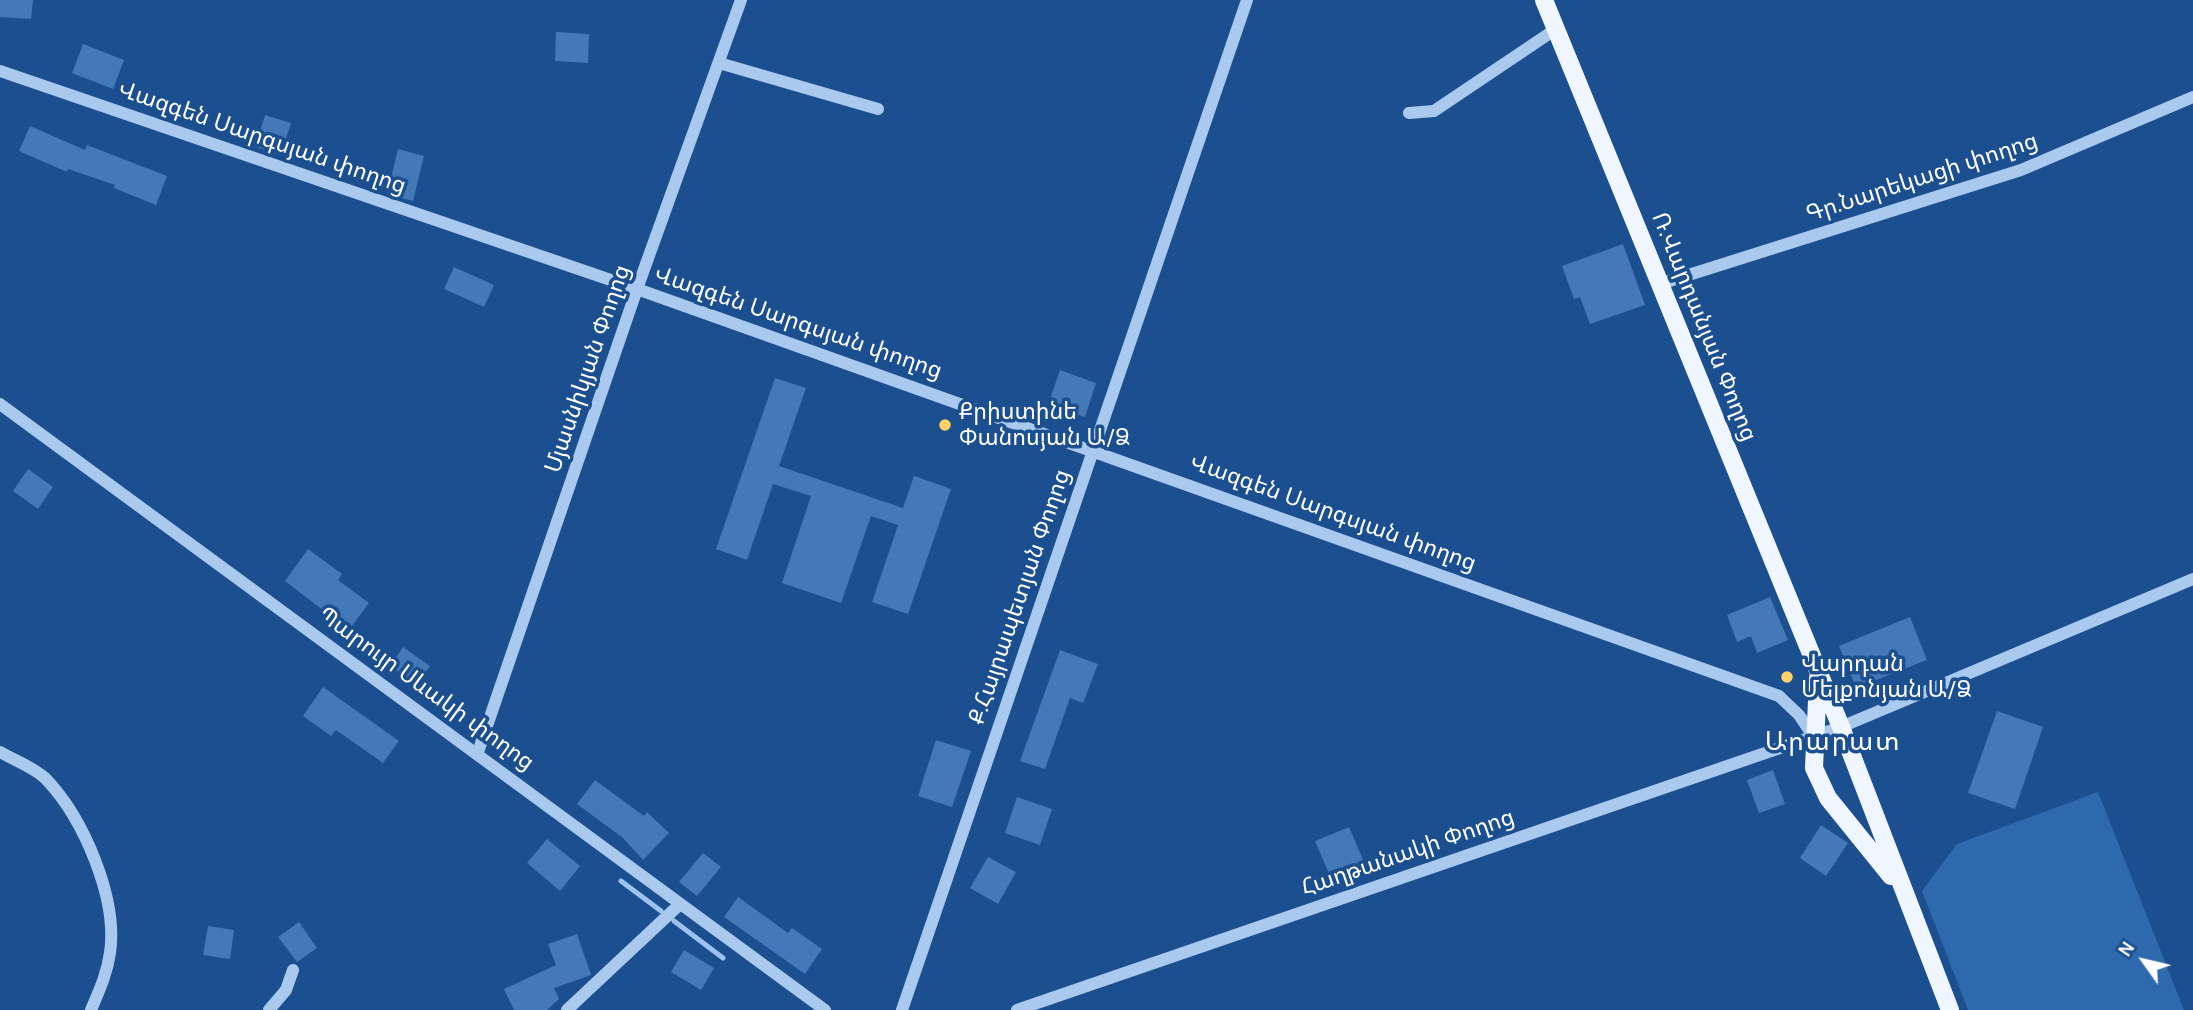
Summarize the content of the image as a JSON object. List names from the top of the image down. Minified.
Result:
{"streets":{"main road":["Ռ.Վարդանյան Փողոց"],"street":["Վազգեն Սարգսյան փողոց","Գր.Նարեկացի փողոց","Մյասնիկյան Փողոց","Ք.Հայրապետյան Փողոց","Պարույր Սևակի փողոց","Հաղթանակի Փողոց"]},"crossings":[["Վազգեն Սարգսյան փողոց","Մյասնիկյան Փողոց"],["Վազգեն Սարգսյան փողոց","Ք.Հայրապետյան Փողոց"],["Վազգեն Սարգսյան փողոց","Հաղթանակի Փողոց"],["Գր.Նարեկացի փողոց","Ռ.Վարդանյան Փողոց"],["Մյասնիկյան Փողոց","Պարույր Սևակի փողոց"]],"districts":["Արարատ"],"places":["Քրիստինե Փանոսյան Ա/Ձ","Վարդան Մելքոնյան Ա/Ձ"],"north":"top left"}
